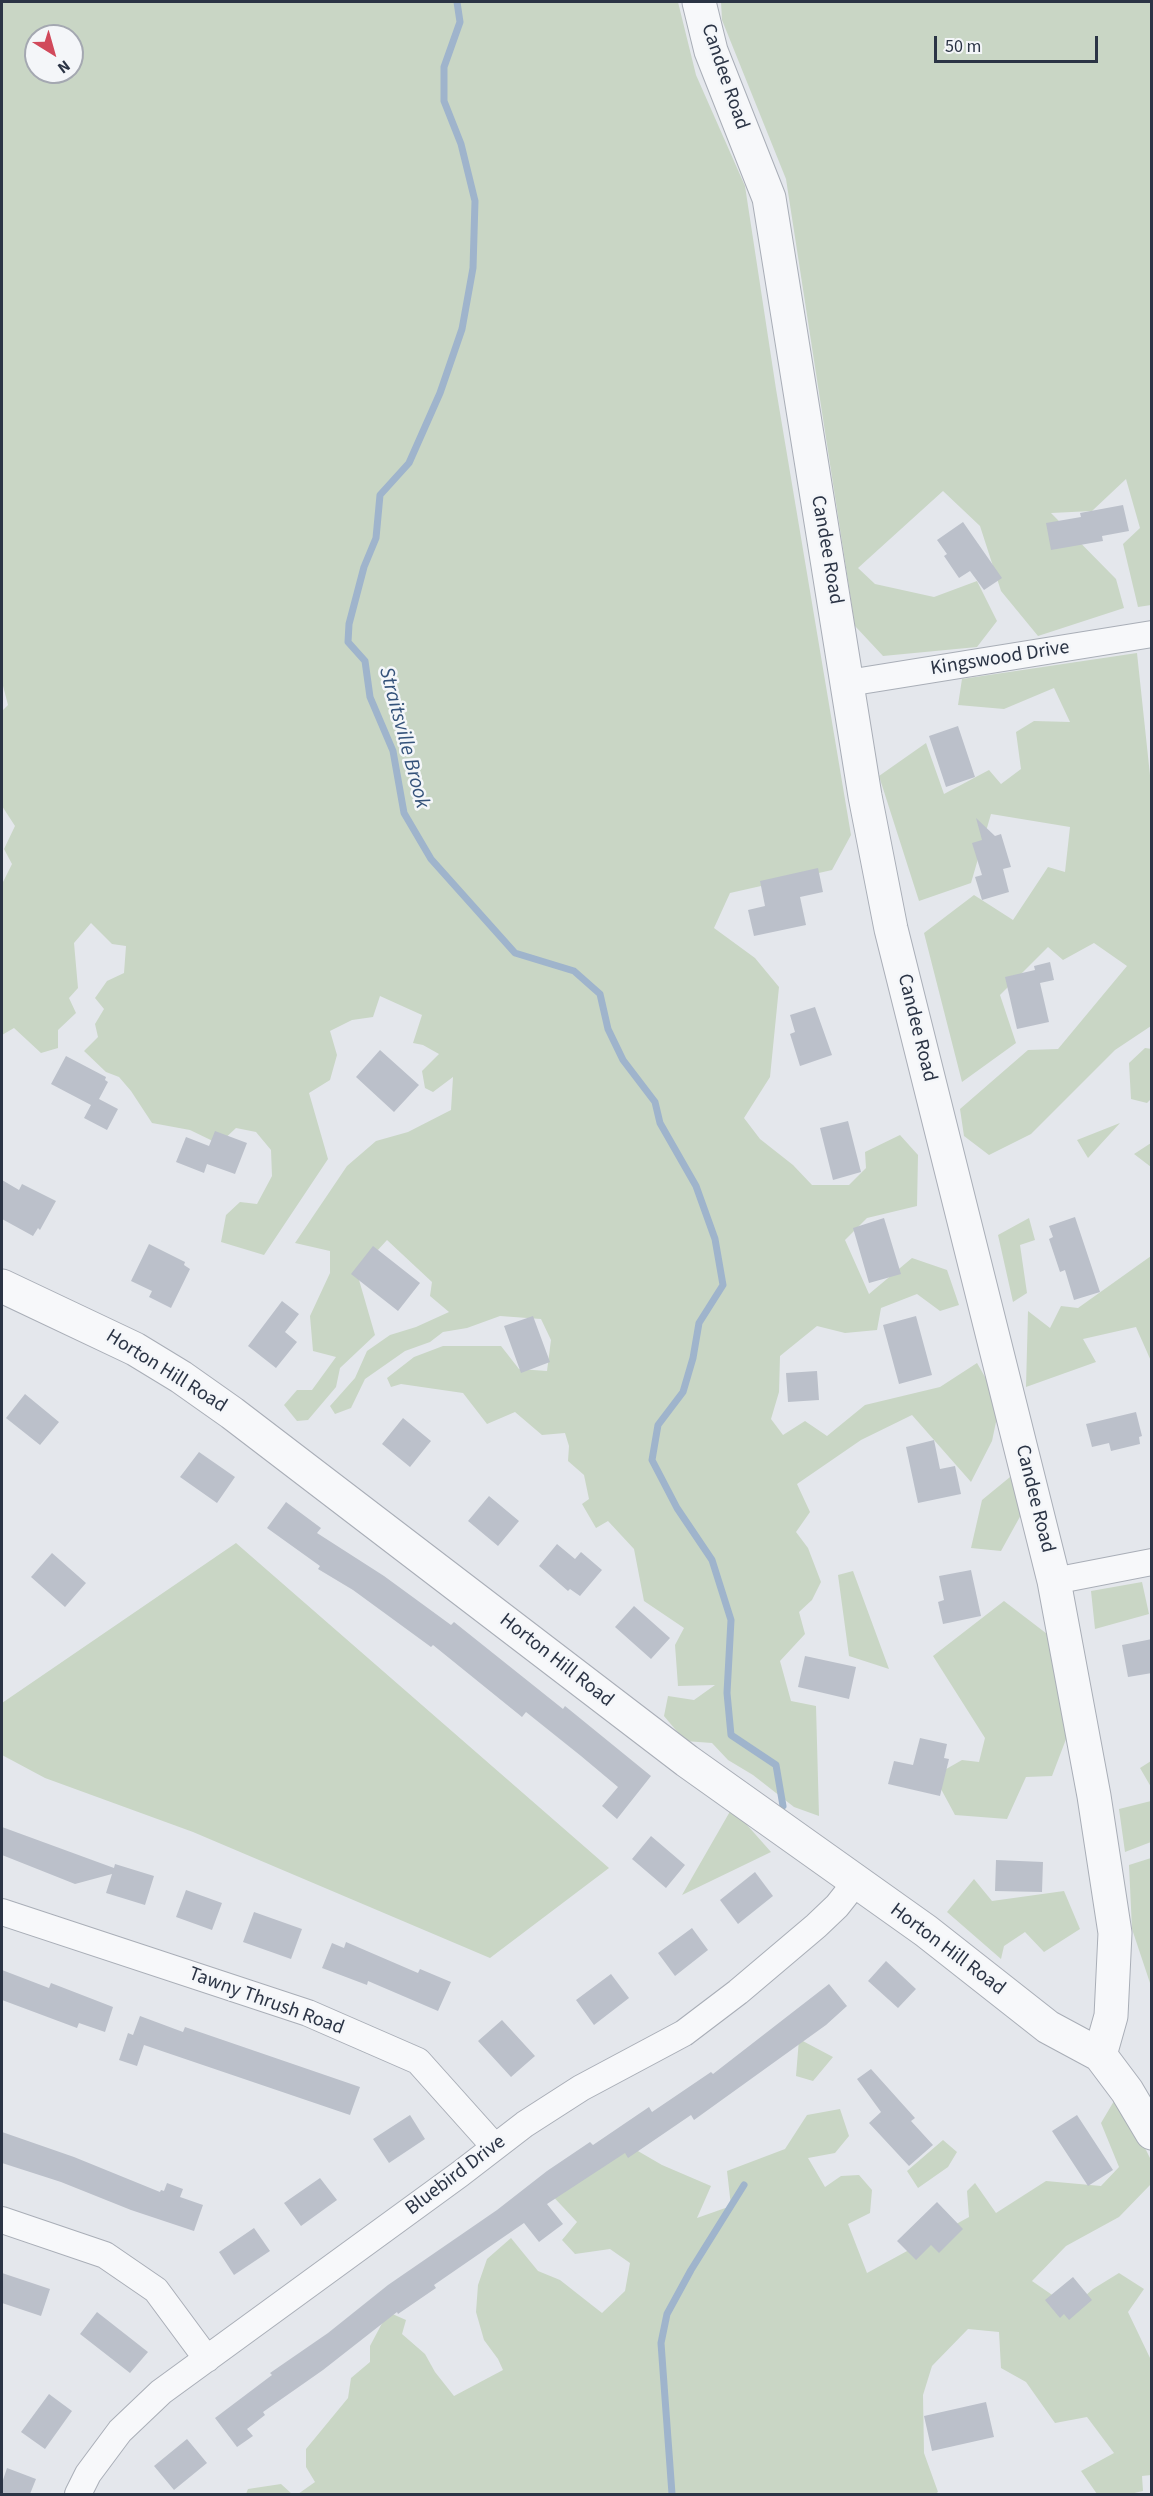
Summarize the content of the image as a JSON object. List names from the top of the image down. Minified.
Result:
{"streets":{"street":["Candee Road","Kingswood Drive","Horton Hill Road","Tawny Thrush Road","Bluebird Drive"]},"crossings":[["Candee Road","Kingswood Drive"],["Candee Road","Horton Hill Road"],["Horton Hill Road","Bluebird Drive"],["Tawny Thrush Road","Bluebird Drive"]],"water":["Straitsville Brook"],"scale_bar":"50 m","north":"bottom right"}
